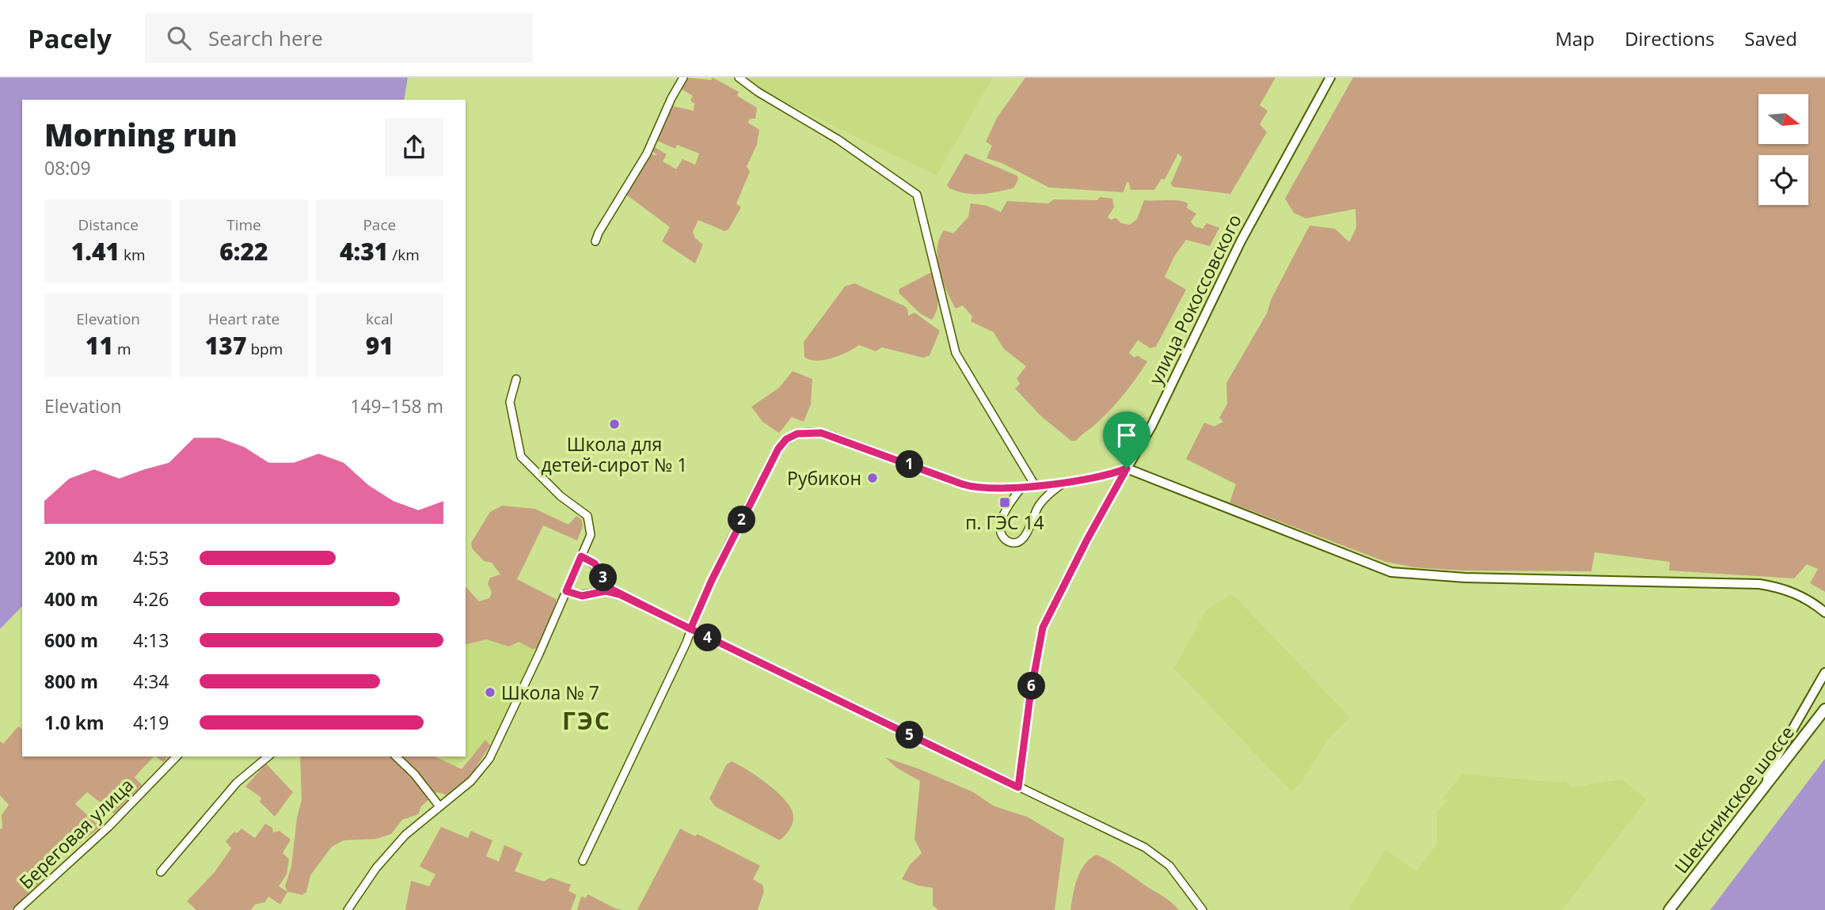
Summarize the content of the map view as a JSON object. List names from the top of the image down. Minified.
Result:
{"streets":{"main road":["Шекснинское шоссе"],"street":["улица Рокоссовского","Береговая улица"]},"districts":["ГЭС"],"places":{"other":["Школа для детей-сирот № 1","Рубикон","Школа № 7"],"transit":["п. ГЭС 14"]},"north":"right","page":{"header":"Pacely","search":"Search here","nav":["Map","Directions","Saved"],"heading":["Morning run","08:09"],"stats":[["Distance","1.41 km"],["Time","6:22"],["Pace","4:31 /km"],["Elevation","11 m"],["Heart rate","137 bpm"],["kcal","91"]],"chart":["Elevation","149–158 m"],"pins":["1","2","3","4","6","5"],"list":[{"name":"200 m","note":"4:53"},{"name":"400 m","note":"4:26"},{"name":"600 m","note":"4:13"},{"name":"800 m","note":"4:34"},{"name":"1.0 km","note":"4:19"}]}}
